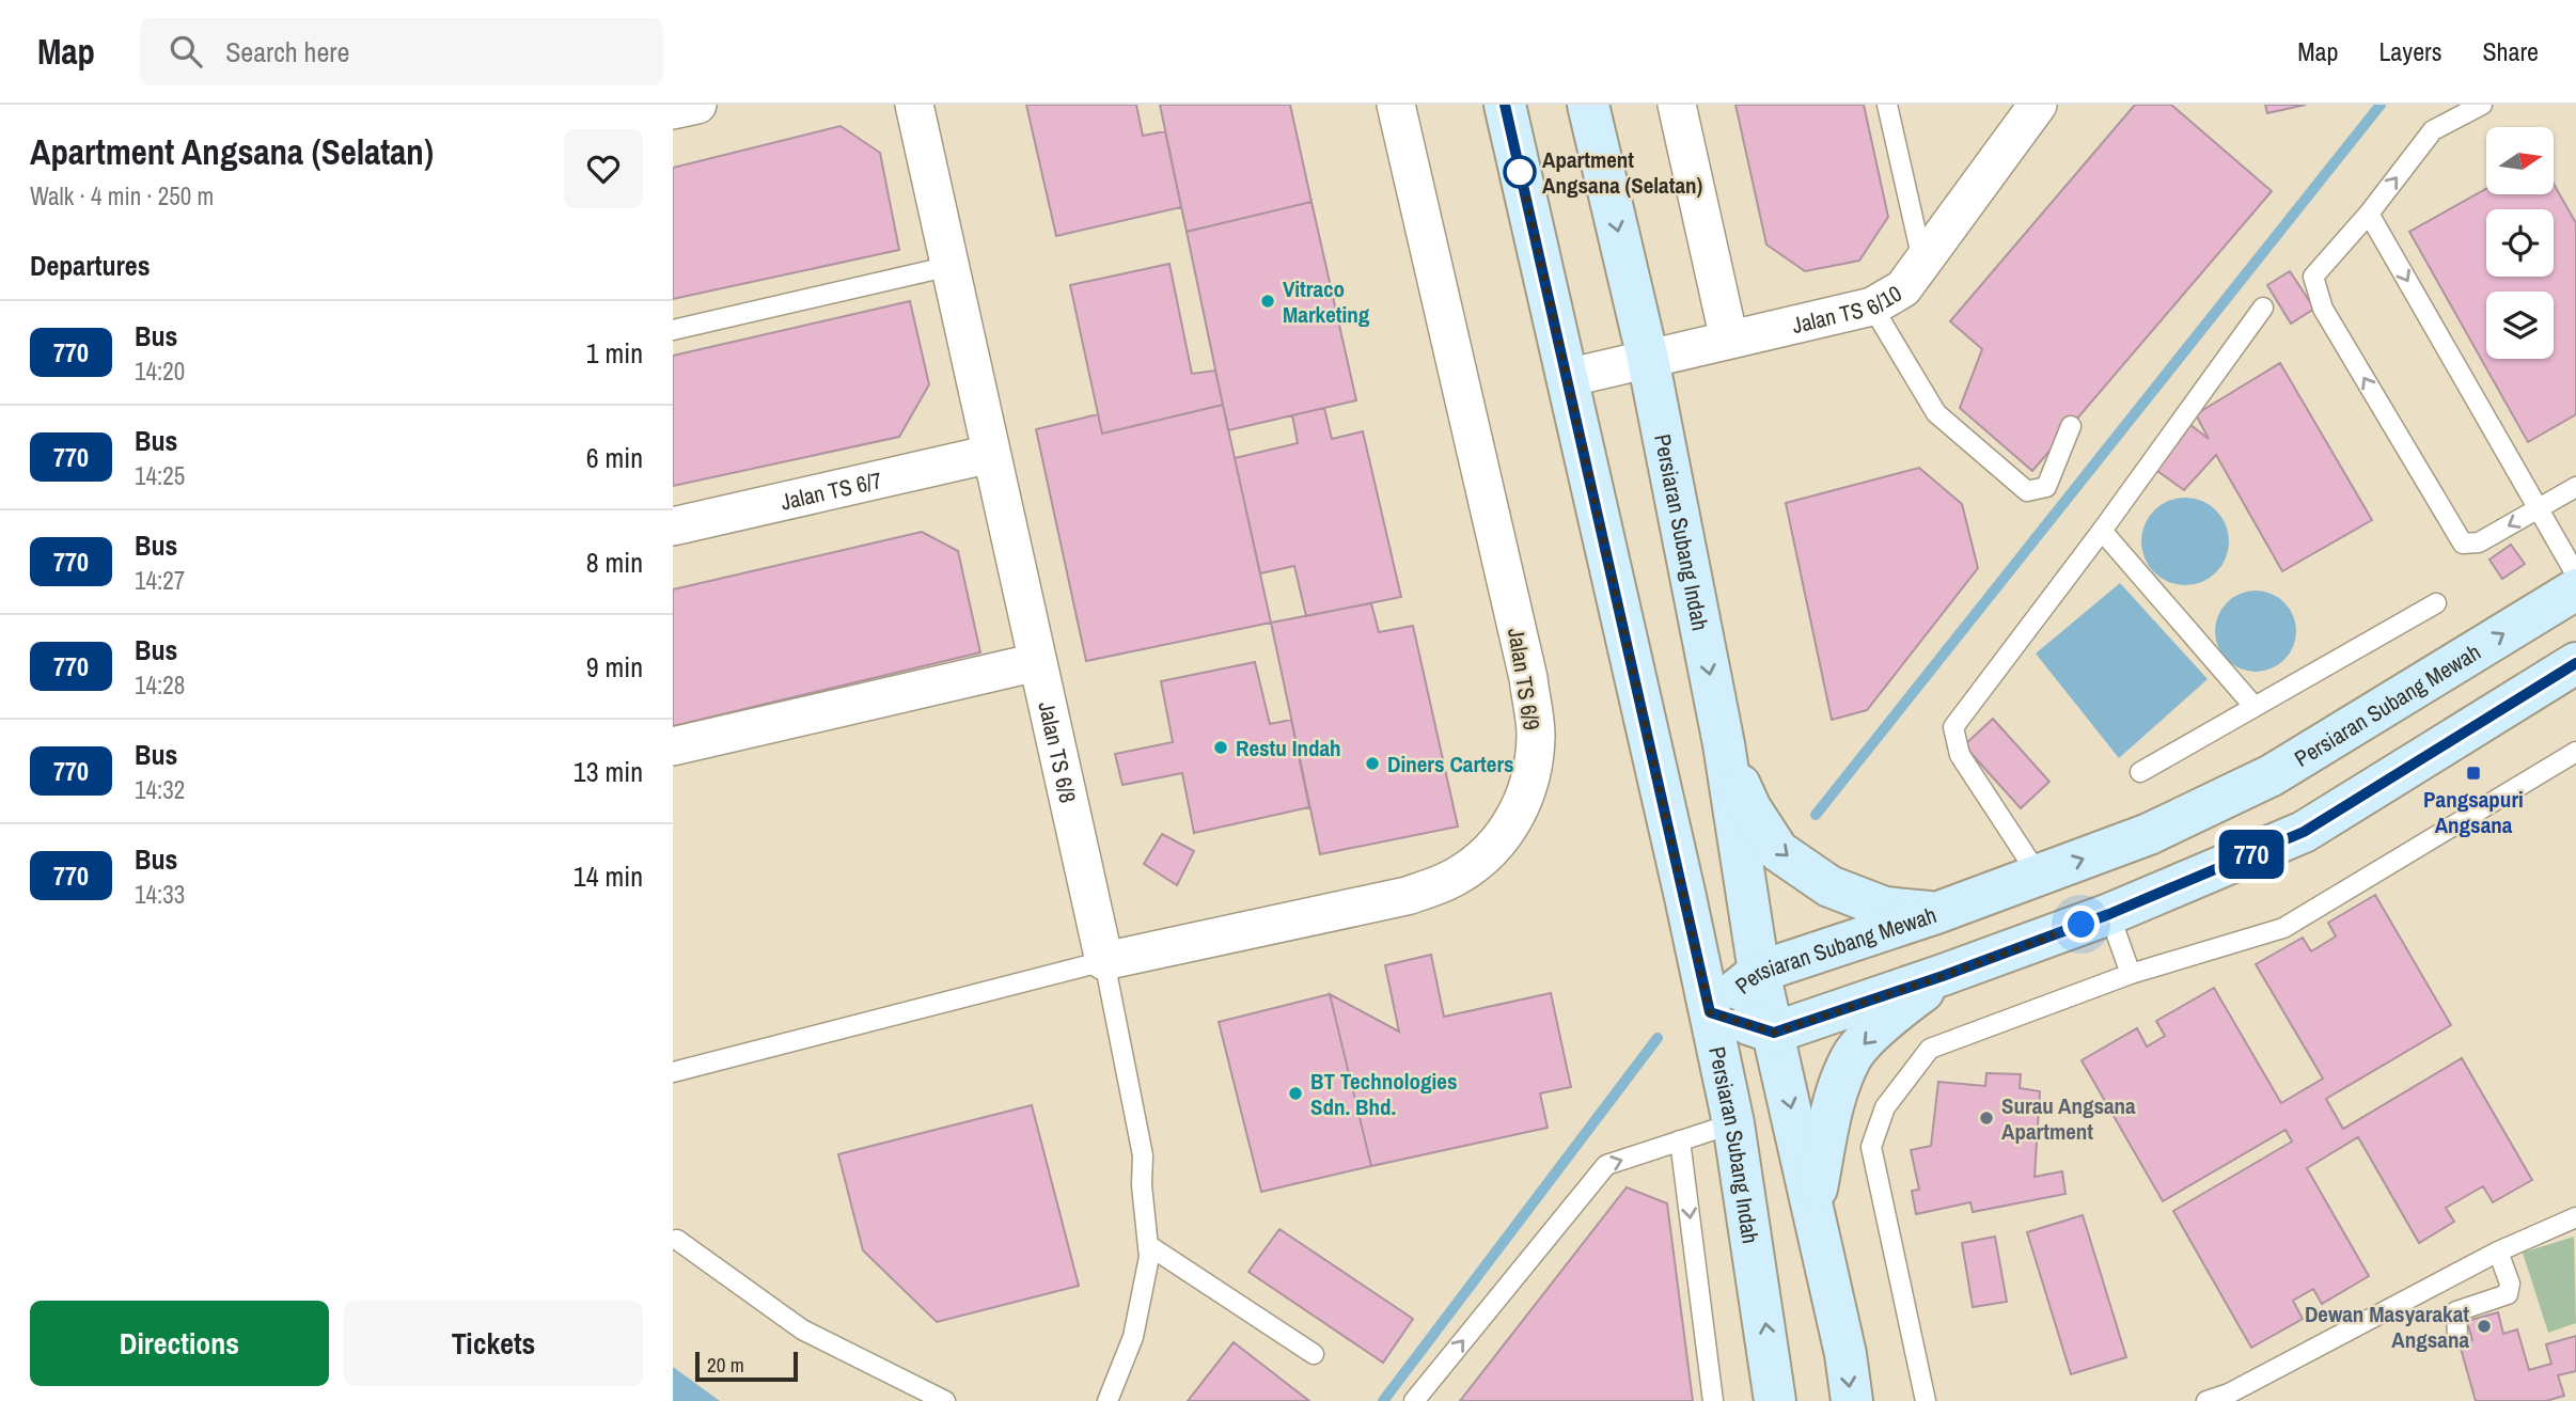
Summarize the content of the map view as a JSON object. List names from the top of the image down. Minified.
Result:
{"streets":{"main road":["Persiaran Subang Indah","Persiaran Subang Mewah"],"street":["Jalan TS 6/10","Jalan TS 6/7","Jalan TS 6/9","Jalan TS 6/8"]},"crossings":[["Jalan TS 6/10","Persiaran Subang Indah"],["Jalan TS 6/7","Jalan TS 6/8"],["Persiaran Subang Indah","Persiaran Subang Mewah"],["Jalan TS 6/9","Jalan TS 6/8"]],"places":{"other":["Apartment Angsana (Selatan)","Vitraco Marketing","Restu Indah","Diners Carters","BT Technologies Sdn. Bhd.","Surau Angsana Apartment","Dewan Masyarakat Angsana"],"transit":["Pangsapuri Angsana"]},"lines":["bus line 770"],"scale_bar":"20 m","north":"right","page":{"header":"Map","search":"Search here","nav":["Map","Layers","Share"],"heading":[["Apartment Angsana (Selatan)","Walk · 4 min · 250 m"],"Departures"],"on_map":"770","list":[{"mark":"770","name":"Bus","note":"14:20","value":"1 min"},{"mark":"770","name":"Bus","note":"14:25","value":"6 min"},{"mark":"770","name":"Bus","note":"14:27","value":"8 min"},{"mark":"770","name":"Bus","note":"14:28","value":"9 min"},{"mark":"770","name":"Bus","note":"14:32","value":"13 min"},{"mark":"770","name":"Bus","note":"14:33","value":"14 min"}],"buttons":["Directions","Tickets"],"scale":"20 m"}}
